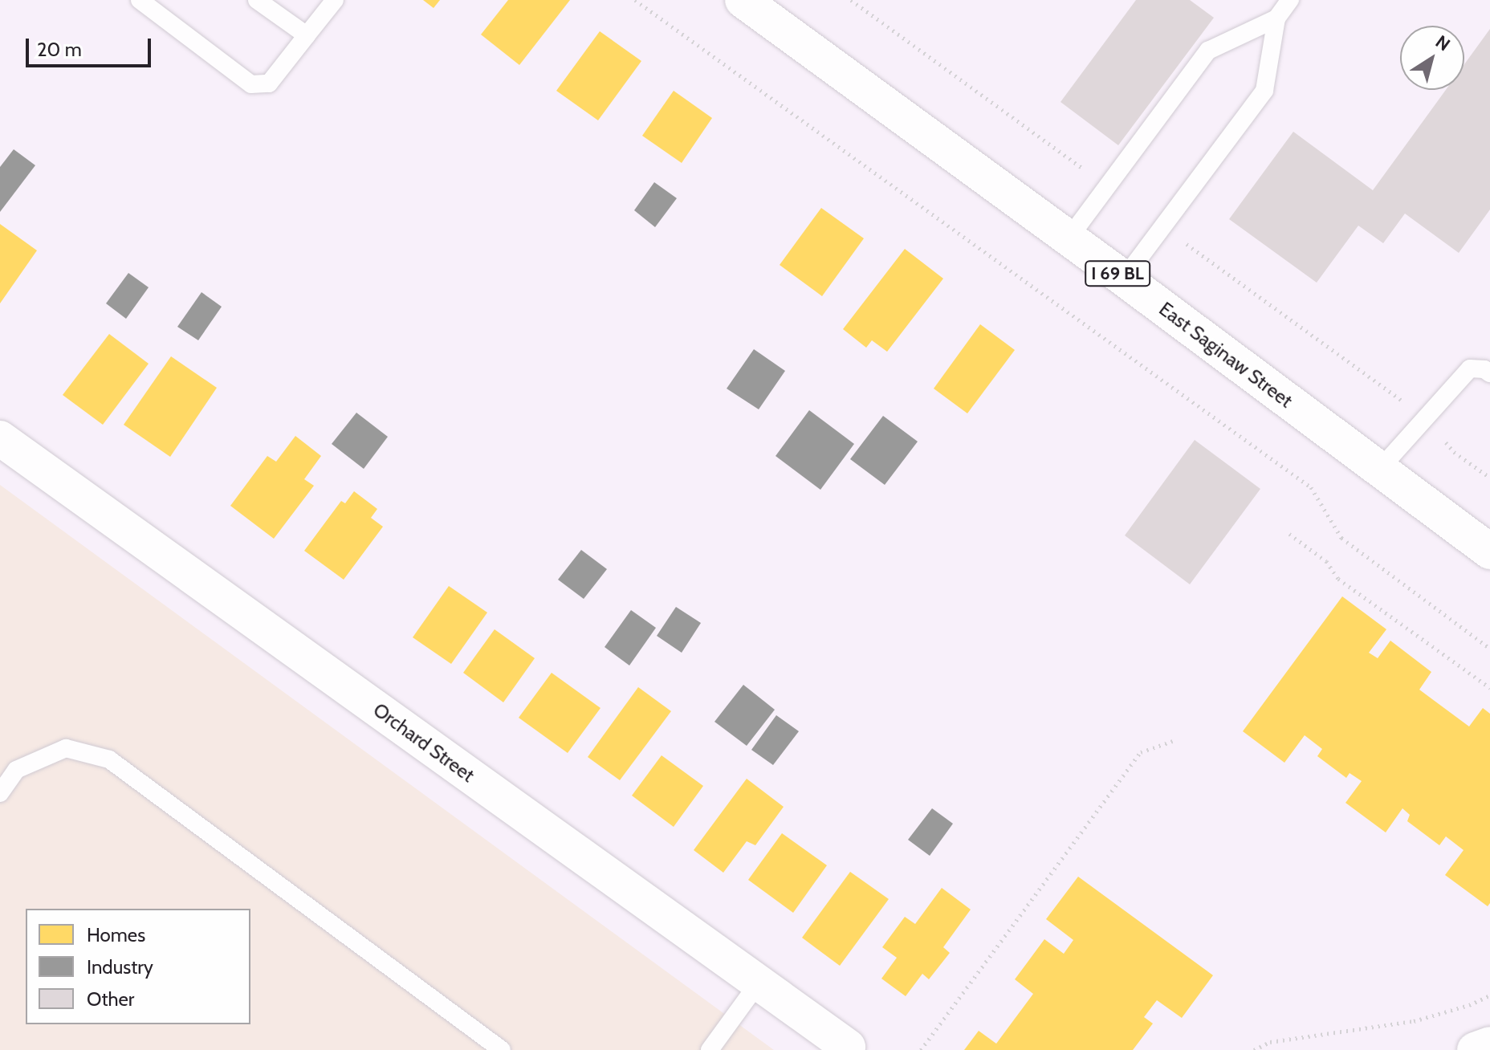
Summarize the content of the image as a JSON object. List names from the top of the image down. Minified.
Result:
{"streets":{"street":["I 69 BL","East Saginaw Street","Orchard Street"]},"legend":["Homes","Industry","Other"],"scale_bar":"20 m","north":"top right"}
